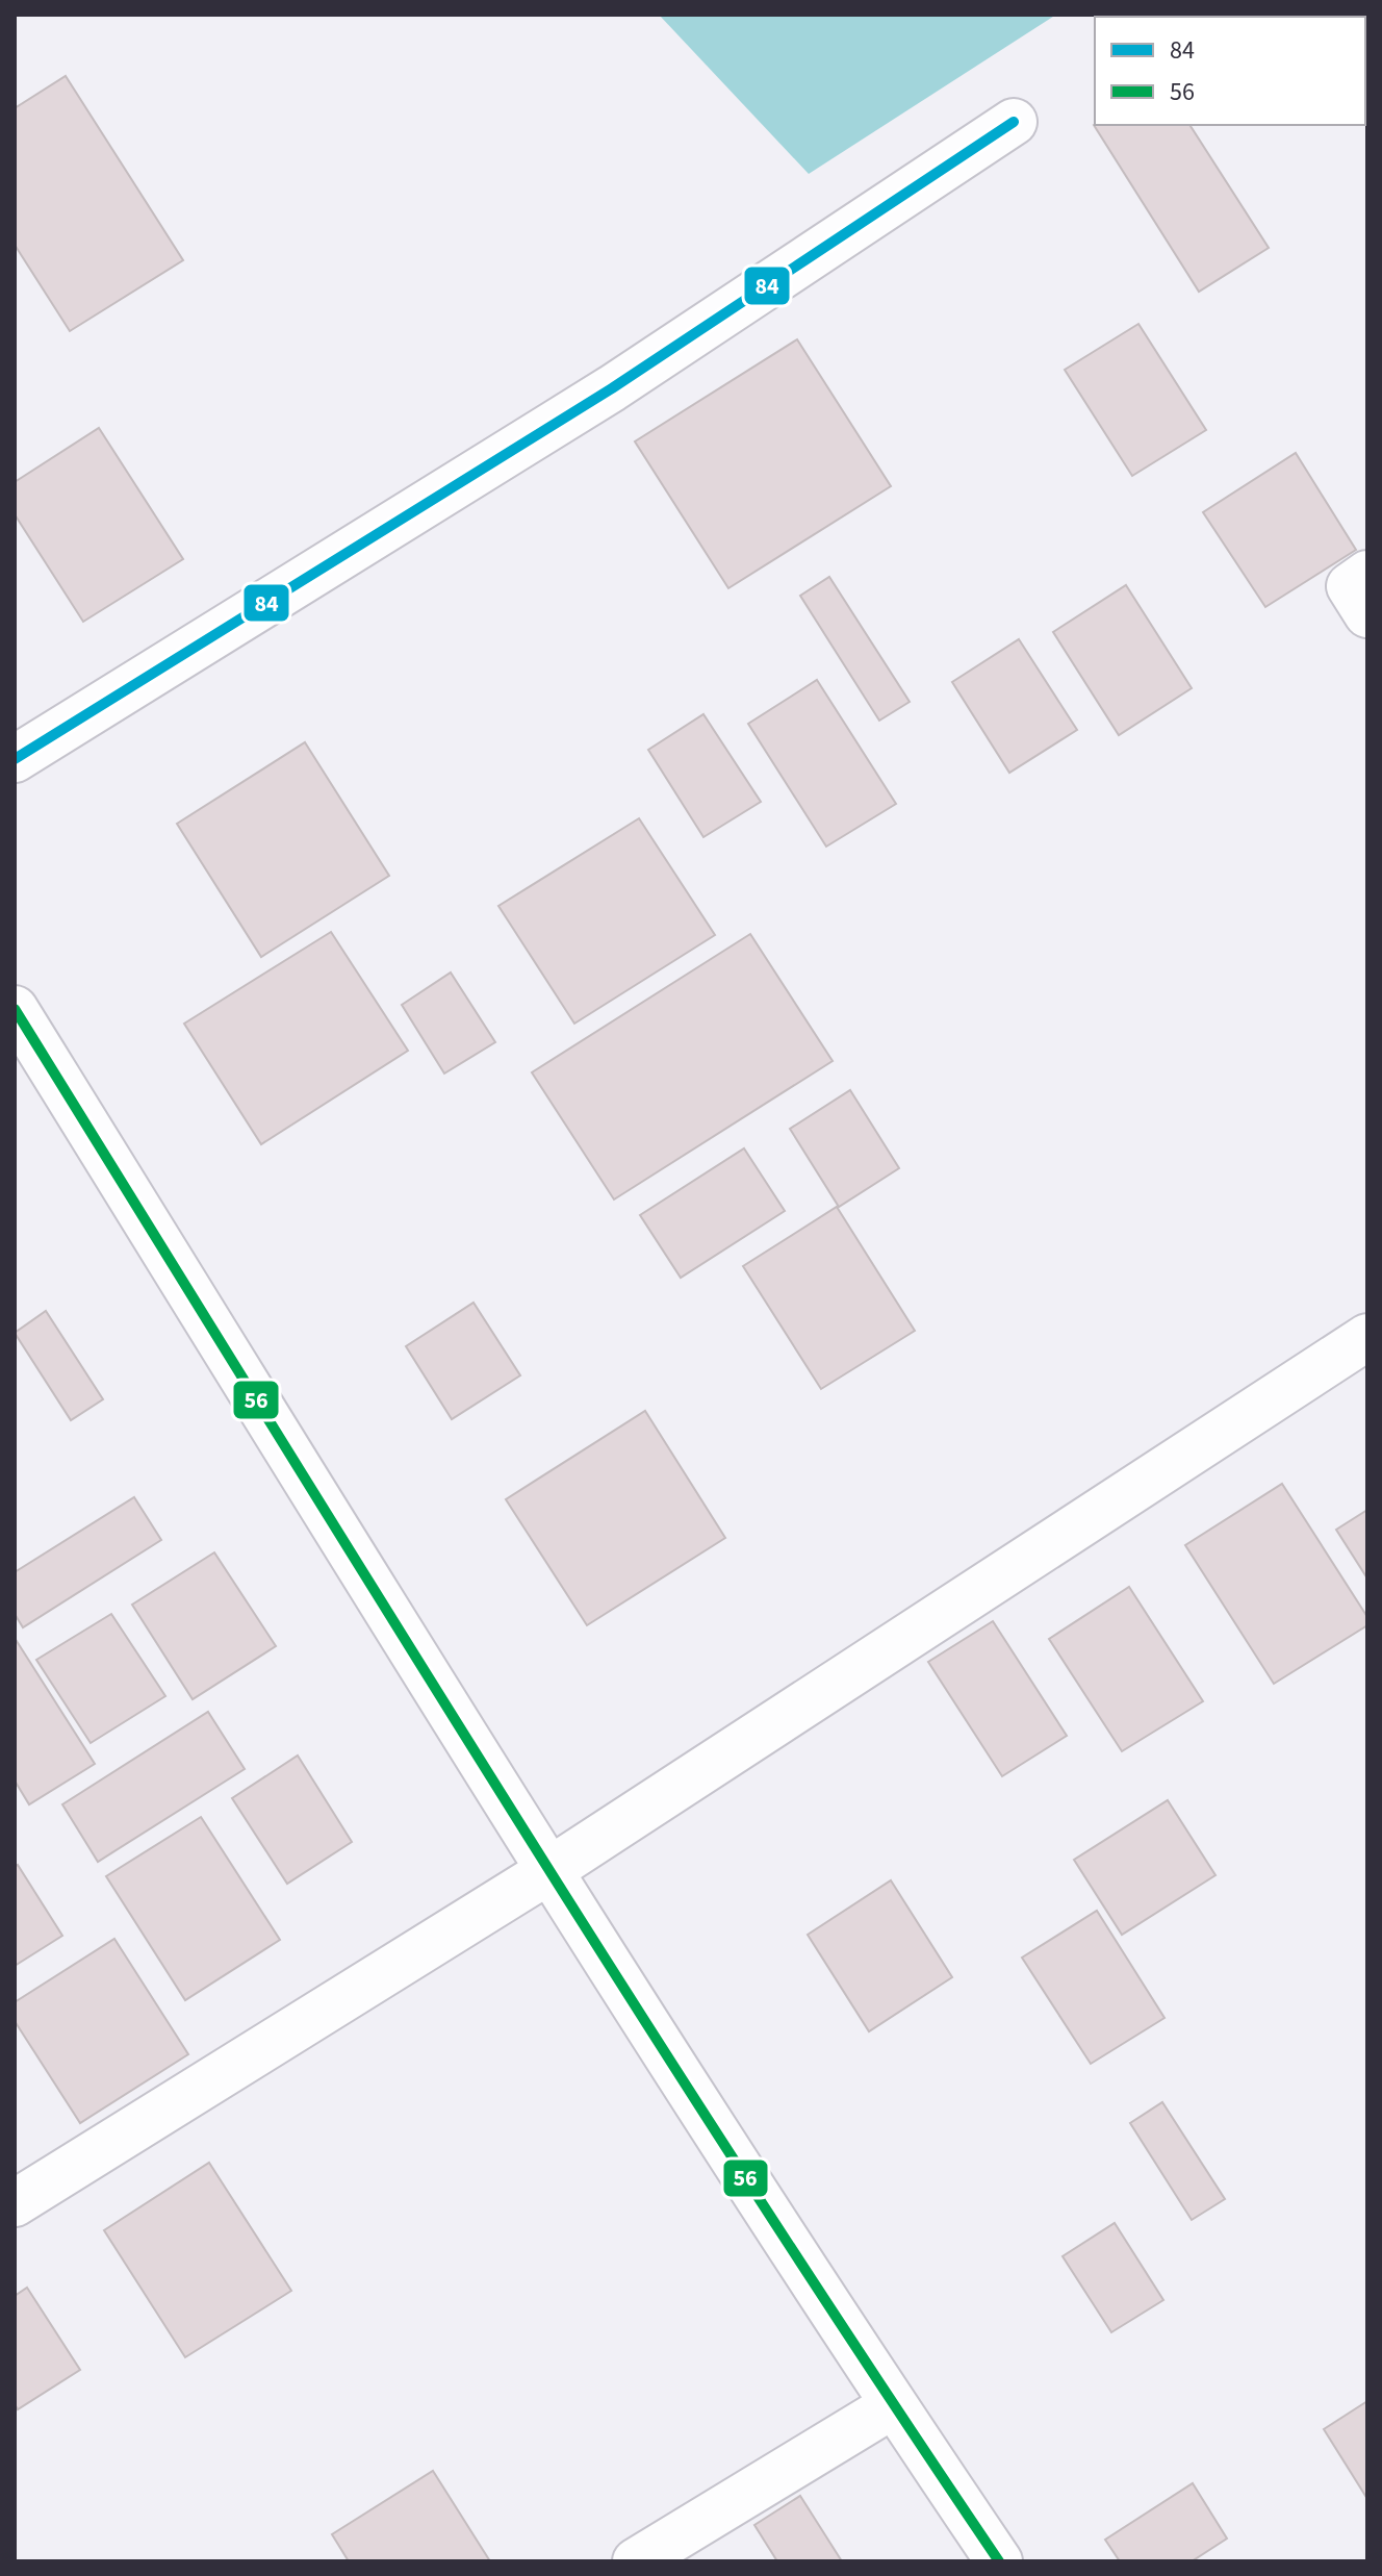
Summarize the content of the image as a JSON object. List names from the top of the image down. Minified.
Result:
{"lines":["transit line 84","transit line 56"],"legend":["84","56"]}
